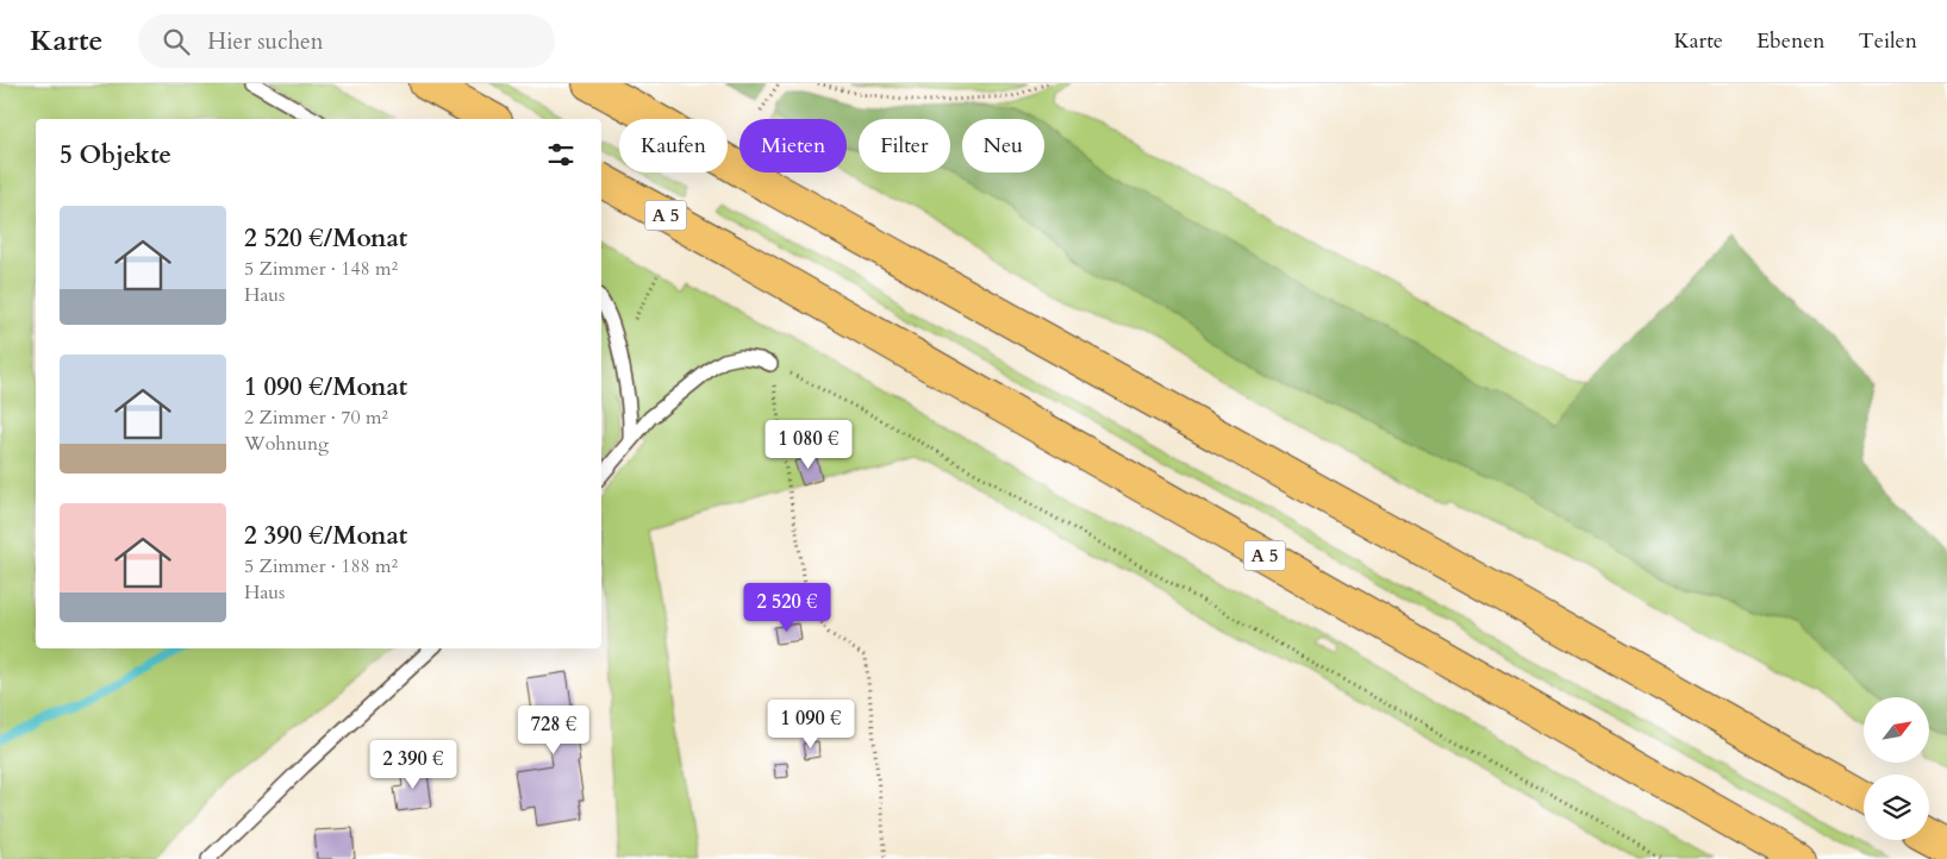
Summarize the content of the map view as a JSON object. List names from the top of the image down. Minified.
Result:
{"streets":{"highway":["A 5"]},"north":"top right","page":{"header":"Karte","search":"Hier suchen","nav":["Karte","Ebenen","Teilen"],"chip":["Kaufen","Mieten","Filter","Neu"],"heading":"5 Objekte","list":[{"name":"2 520 €/Monat","note":"5 Zimmer · 148 m² · Haus"},{"name":"1 090 €/Monat","note":"2 Zimmer · 70 m² · Wohnung"},{"name":"2 390 €/Monat","note":"5 Zimmer · 188 m² · Haus"}],"price":["1 080 €","2 520 €","1 090 €","728 €","2 390 €"]}}
